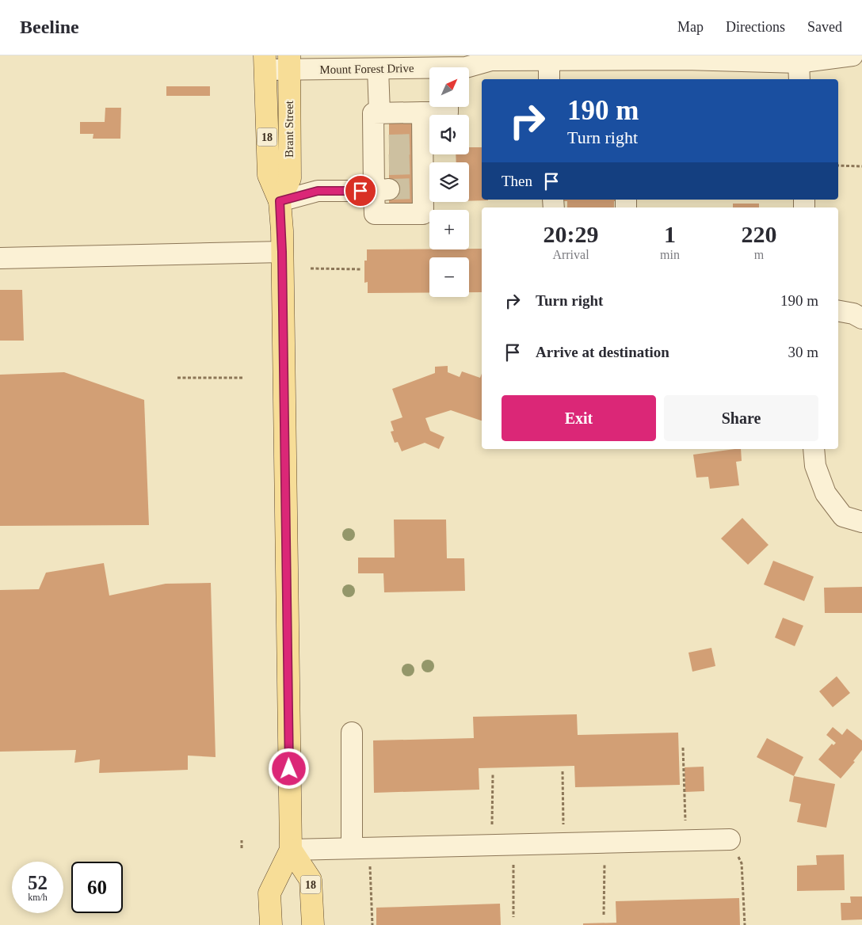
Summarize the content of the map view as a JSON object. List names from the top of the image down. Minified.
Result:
{"streets":{"main road":["Brant Street","18"],"street":["Mount Forest Drive"]},"crossings":[["Mount Forest Drive","Brant Street"],["Brant Street","18"]],"north":"top right","page":{"header":"Beeline","nav":["Map","Directions","Saved"],"map_buttons":["+","−"],"turn":["190 m","Turn right"],"then":"Then","eta":["20:29","Arrival","1","min","220","m"],"list":[{"name":"Turn right","value":"190 m"},{"name":"Arrive at destination","value":"30 m"}],"buttons":["Exit","Share"],"speed":"52 km/h","limit":"60"}}
